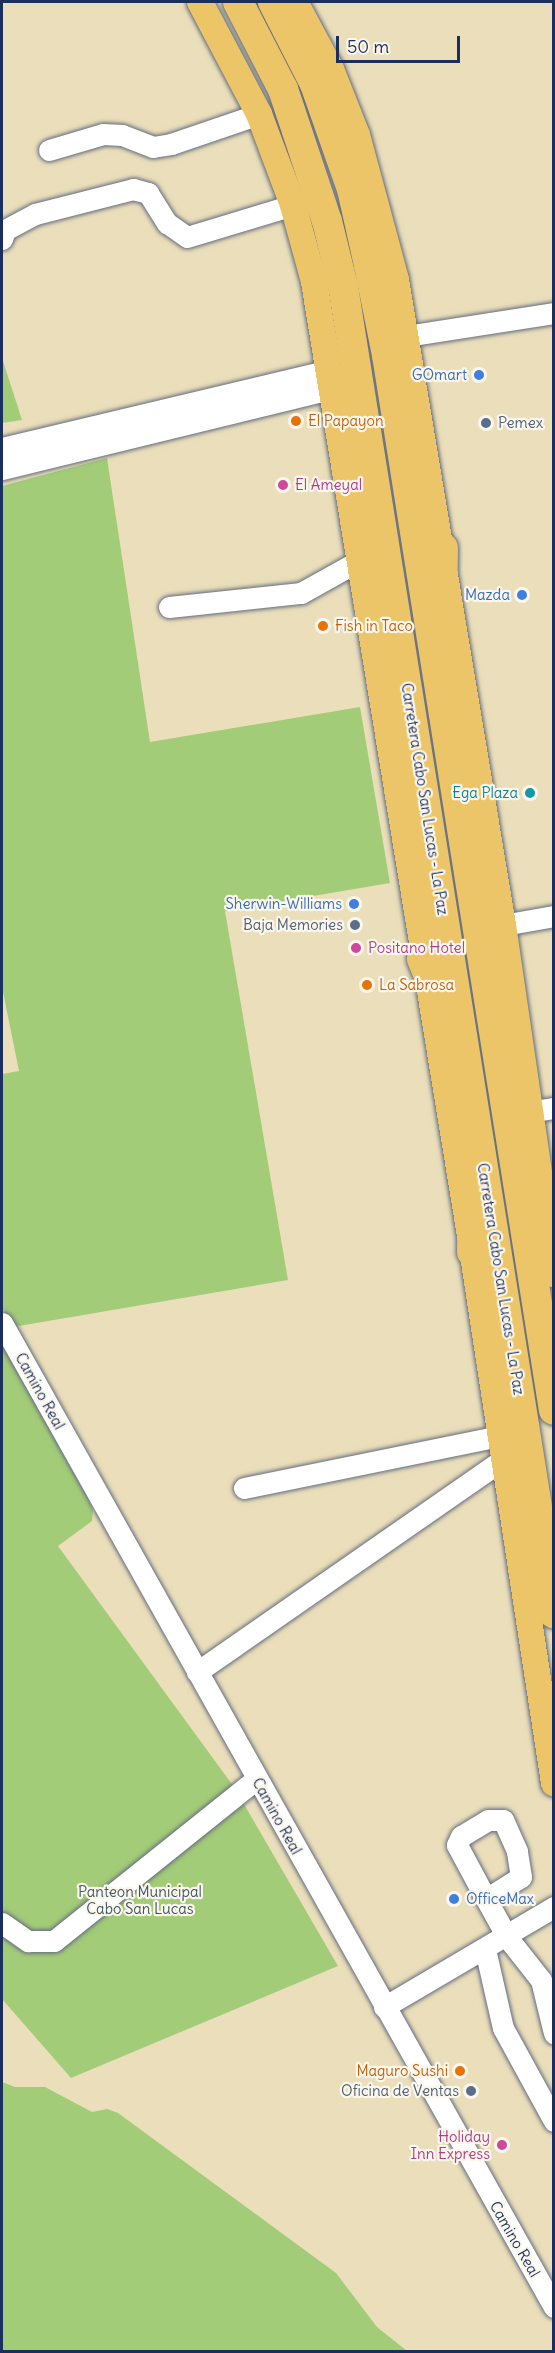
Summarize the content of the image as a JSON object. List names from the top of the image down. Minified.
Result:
{"streets":{"highway":["Carretera Cabo San Lucas - La Paz"],"street":["Camino Real"]},"parks":["Panteon Municipal Cabo San Lucas"],"places":["GOmart","El Papayon","Pemex","El Ameyal","Mazda","Fish in Taco","Ega Plaza","Sherwin-Williams","Baja Memories","Positano Hotel","La Sabrosa","OfficeMax","Maguro Sushi","Oficina de Ventas","Holiday Inn Express"],"scale_bar":"50 m"}
